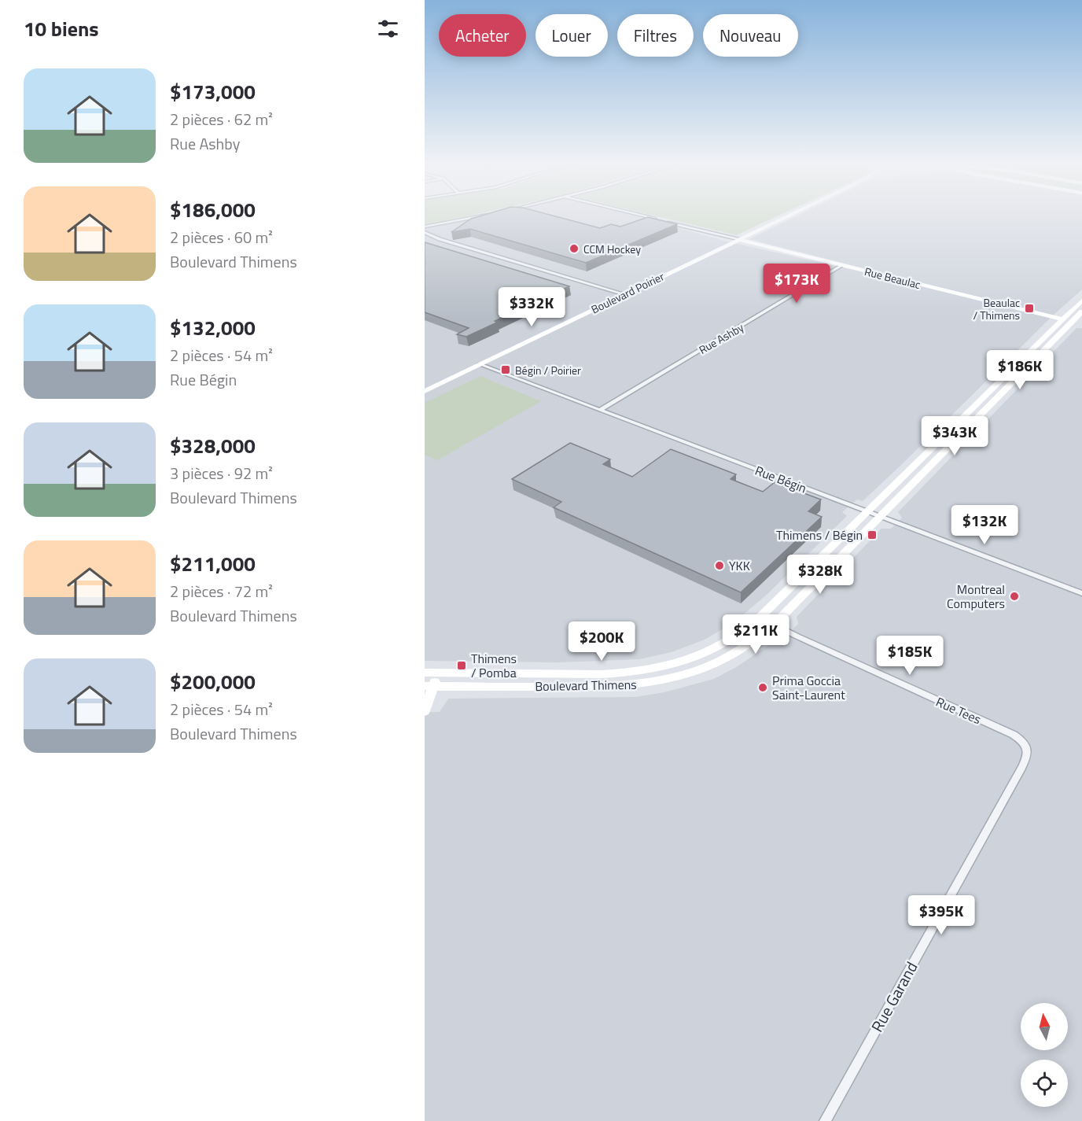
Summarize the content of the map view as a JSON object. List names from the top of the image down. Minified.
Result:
{"streets":{"street":["Rue Beaulac","Boulevard Poirier","Rue Ashby","Rue Bégin","Boulevard Thimens","Rue Tees","Rue Garand"]},"crossings":[["Rue Beaulac","Boulevard Poirier"],["Rue Beaulac","Rue Ashby"],["Rue Beaulac","Boulevard Thimens"],["Boulevard Poirier","Rue Bégin"],["Rue Ashby","Rue Bégin"],["Rue Bégin","Boulevard Thimens"],["Boulevard Thimens","Rue Tees"],["Rue Tees","Rue Garand"]],"places":{"other":["CCM Hockey","YKK","Montreal Computers","Prima Goccia Saint-Laurent"],"transit":["Beaulac / Thimens","Bégin / Poirier","Thimens / Bégin","Thimens / Pomba"]},"north":"top","page":{"heading":"10 biens","chip":["Acheter","Louer","Filtres","Nouveau"],"list":[{"name":"$173,000","note":"2 pièces · 62 m² · Rue Ashby"},{"name":"$186,000","note":"2 pièces · 60 m² · Boulevard Thimens"},{"name":"$132,000","note":"2 pièces · 54 m² · Rue Bégin"},{"name":"$328,000","note":"3 pièces · 92 m² · Boulevard Thimens"},{"name":"$211,000","note":"2 pièces · 72 m² · Boulevard Thimens"},{"name":"$200,000","note":"2 pièces · 54 m² · Boulevard Thimens"}],"price":["$173K","$332K","$186K","$343K","$132K","$328K","$211K","$200K","$185K","$395K"]}}
